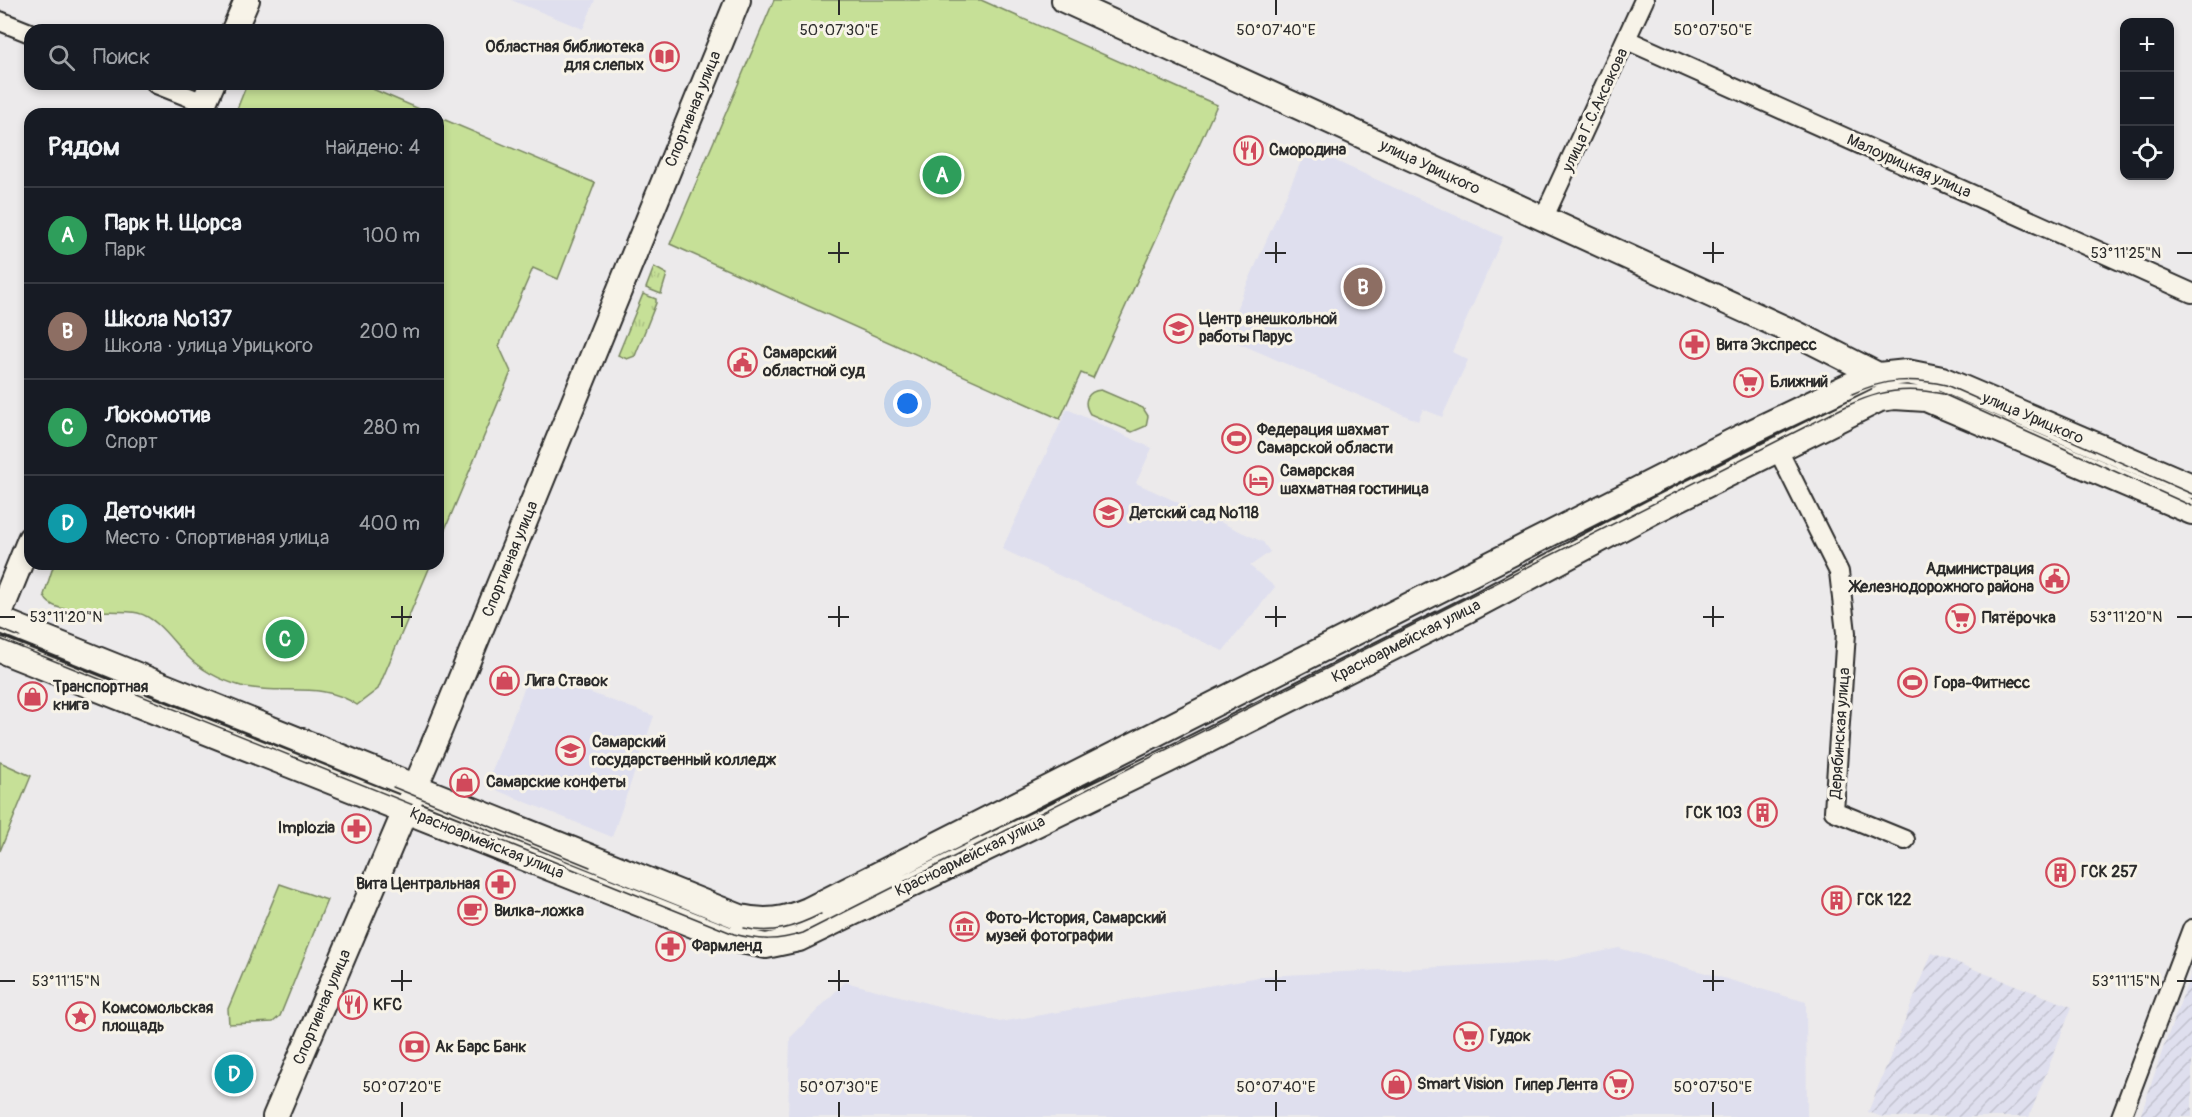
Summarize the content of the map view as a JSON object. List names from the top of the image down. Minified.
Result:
{"streets":{"main road":["Спортивная улица","улица Урицкого","Красноармейская улица"],"street":["улица Г.С.Аксакова","Малоурицкая улица","Дерябинская улица"]},"crossings":[["Спортивная улица","Красноармейская улица"],["улица Г.С.Аксакова","Малоурицкая улица"],["улица Г.С.Аксакова","улица Урицкого"],["улица Урицкого","Красноармейская улица"],["Красноармейская улица","Дерябинская улица"]],"places":{"library":["Областная библиотека для слепых"],"restaurant":["Смородина","KFC"],"school or university":["Центр внешкольной работы Парус","Детский сад №118","Самарский государственный колледж"],"pharmacy":["Вита Экспресс","Implozia","Вита Центральная","Фармленд"],"public building":["Самарский областной суд","Администрация Железнодорожного района"],"supermarket":["Ближний","Пятёрочка","Гудок","Гипер Лента"],"sports":["Федерация шахмат Самарской области","Гора-Фитнесс"],"hotel":["Самарская шахматная гостиница"],"shop":["Лига Ставок","Транспортная книга","Самарские конфеты","Smart Vision"],"building":["ГСК 103","ГСК 257","ГСК 122"],"cafe":["Вилка-ложка"],"museum":["Фото-История, Самарский музей фотографии"],"place":["Комсомольская площадь"],"bank":["Ак Барс Банк"]},"page":{"map_buttons":["+","−"],"search":"Поиск","heading":["Рядом","Найдено: 4"],"pins":["A","B","C","D"],"list":[{"mark":"A","name":"Парк Н. Щорса","note":"Парк","value":"100 m"},{"mark":"B","name":"Школа №137","note":"Школа · улица Урицкого","value":"200 m"},{"mark":"C","name":"Локомотив","note":"Спорт","value":"280 m"},{"mark":"D","name":"Деточкин","note":"Место · Спортивная улица","value":"400 m"}]},"coordinates":["50°07'30\"E","50°07'40\"E","50°07'50\"E","53°11'25\"N","53°11'20\"N","53°11'15\"N","50°07'20\"E"]}
